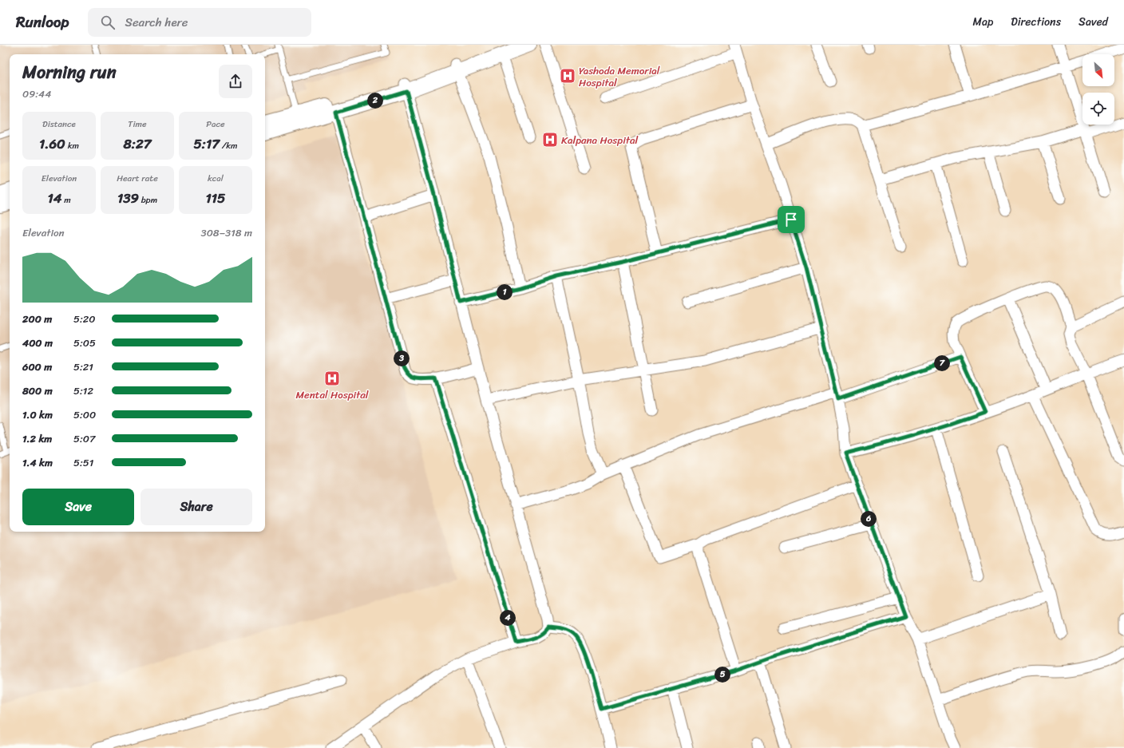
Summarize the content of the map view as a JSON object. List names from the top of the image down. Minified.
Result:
{"places":{"hospital":["Yashoda Memorial Hospital","Kalpana Hospital","Mental Hospital"]},"north":"bottom right","page":{"header":"Runloop","search":"Search here","nav":["Map","Directions","Saved"],"heading":["Morning run","09:44"],"pins":["2","1","3","7","6","4","5"],"stats":[["Distance","1.60 km"],["Time","8:27"],["Pace","5:17 /km"],["Elevation","14 m"],["Heart rate","139 bpm"],["kcal","115"]],"chart":["Elevation","308–318 m"],"list":[{"name":"200 m","note":"5:20"},{"name":"400 m","note":"5:05"},{"name":"600 m","note":"5:21"},{"name":"800 m","note":"5:12"},{"name":"1.0 km","note":"5:00"},{"name":"1.2 km","note":"5:07"},{"name":"1.4 km","note":"5:51"}],"buttons":["Save","Share"]}}
